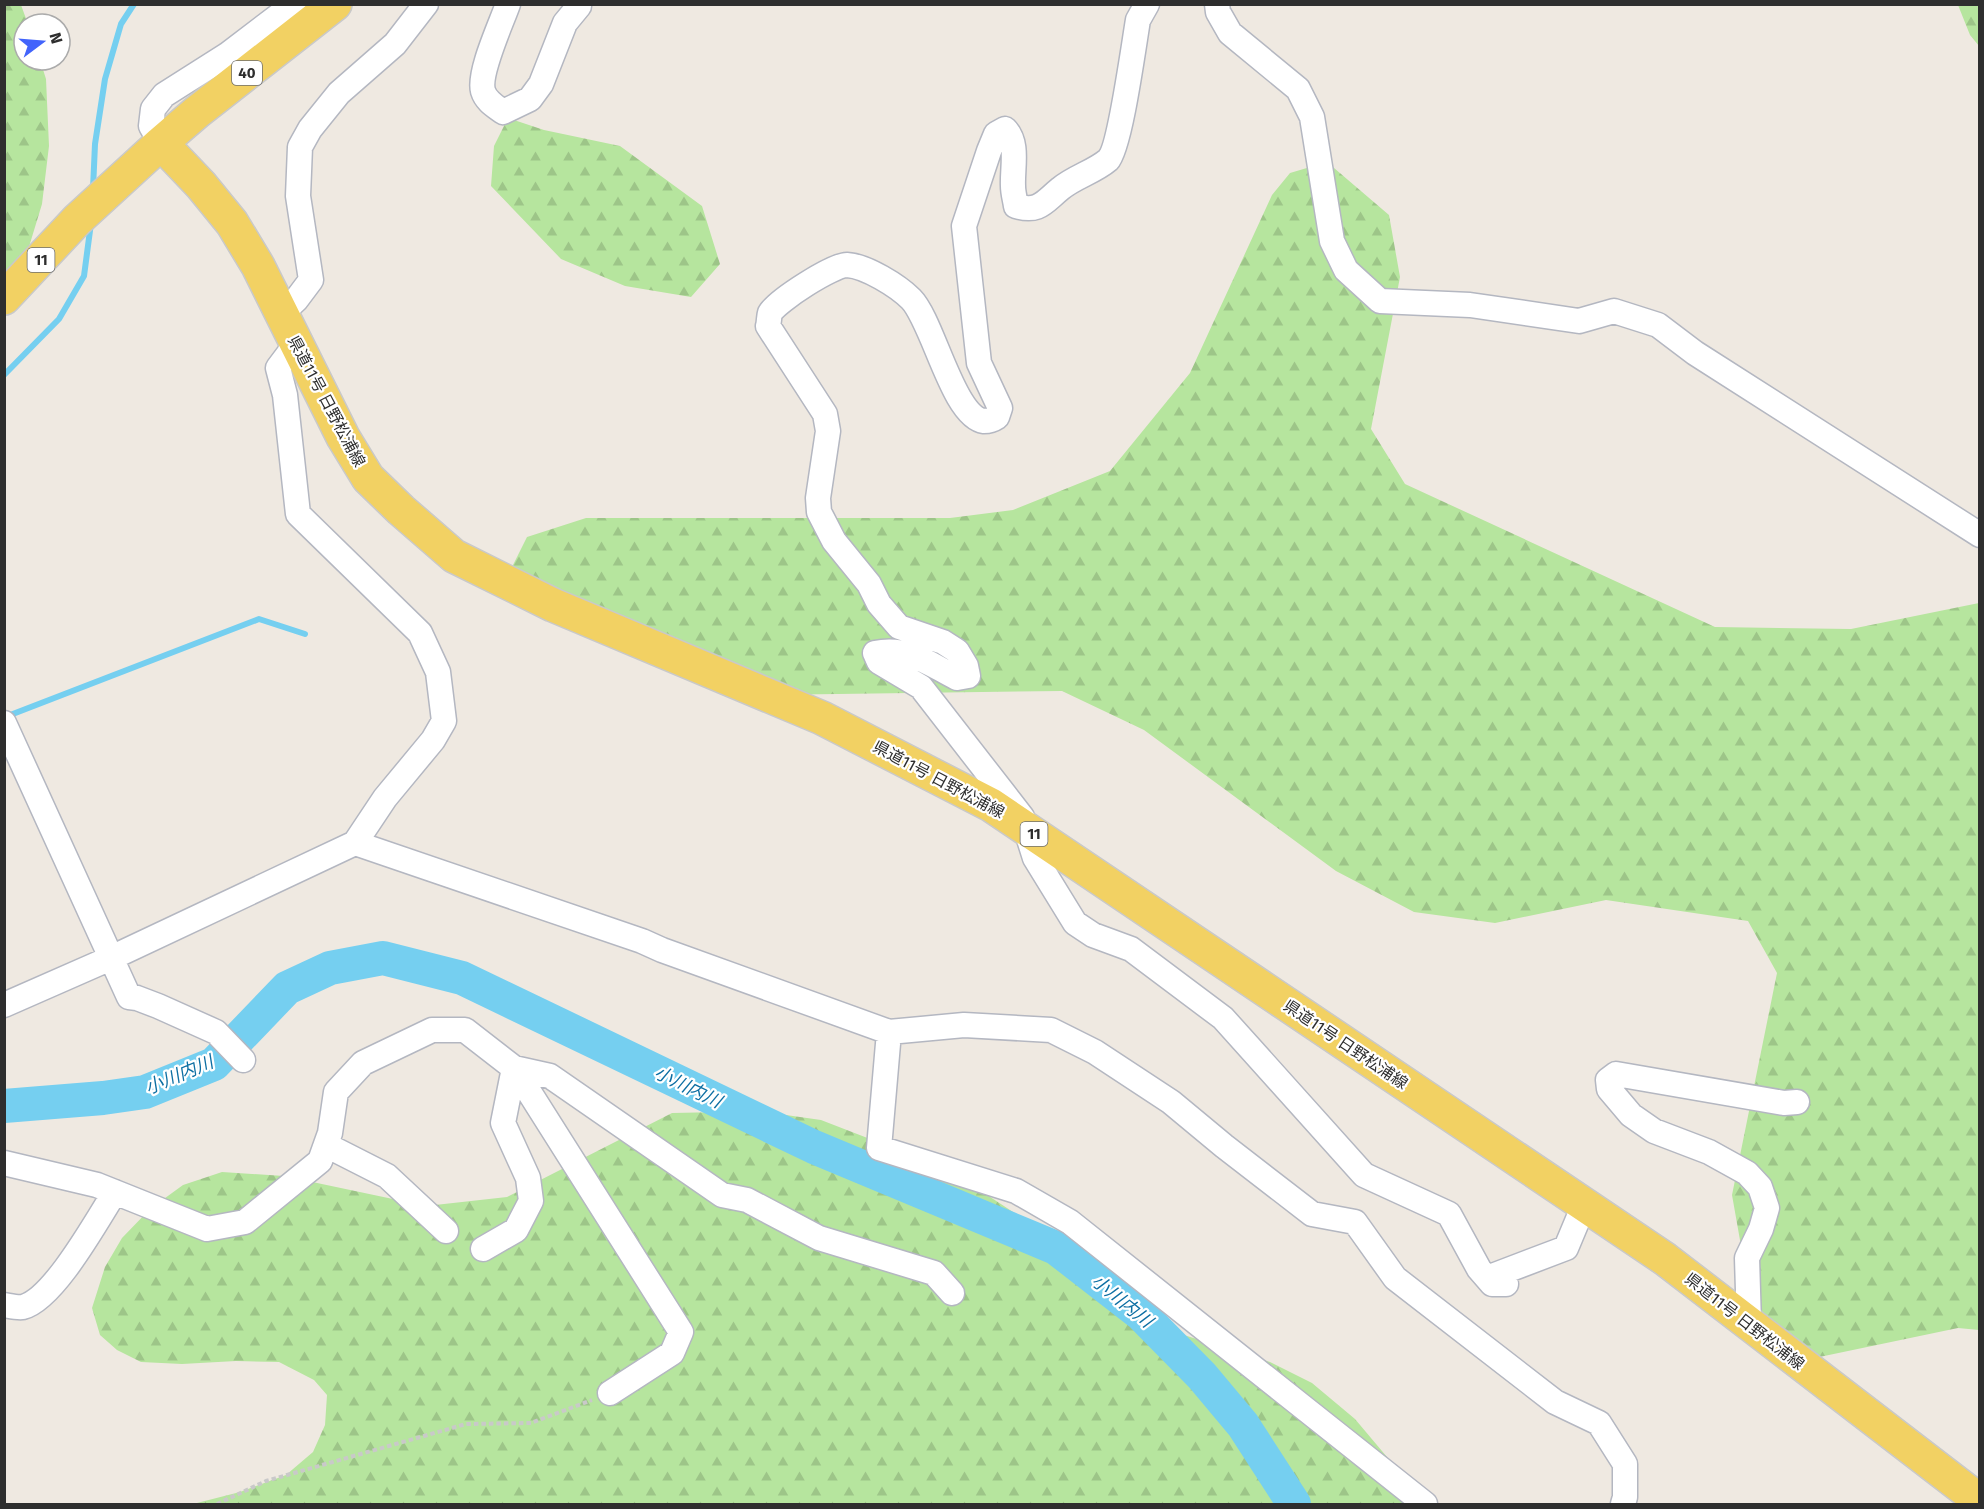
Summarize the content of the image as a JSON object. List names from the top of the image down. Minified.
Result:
{"streets":{"main road":["40","11","県道11号 日野松浦線"]},"crossings":[["40","11"],["40","県道11号 日野松浦線"],["11","県道11号 日野松浦線"]],"water":["小川内川"],"north":"right"}
